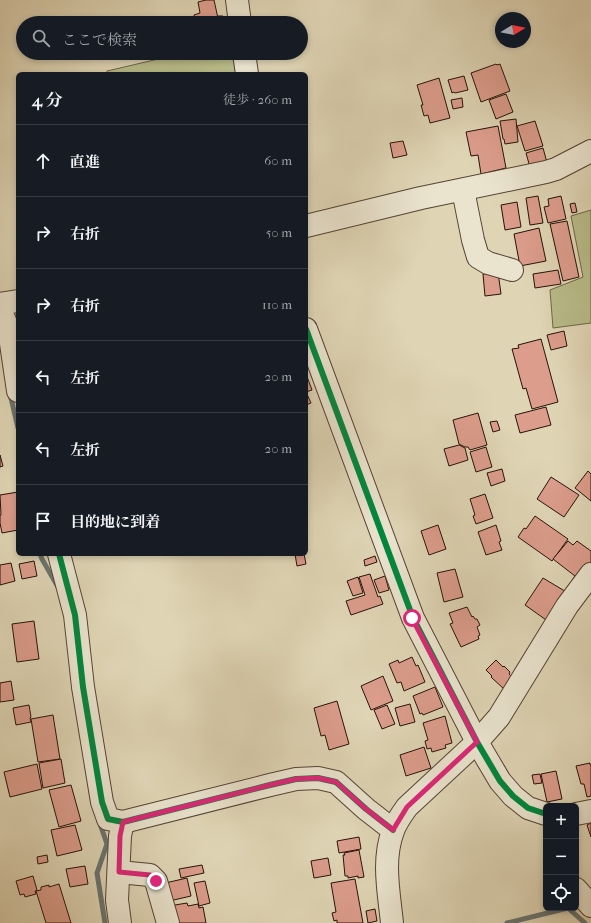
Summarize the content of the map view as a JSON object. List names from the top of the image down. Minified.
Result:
{"north":"right","page":{"search":"ここで検索","heading":["4 分","徒歩 · 260 m"],"list":[["直進","60 m"],["右折","50 m"],["右折","110 m"],["左折","20 m"],["左折","20 m"],"目的地に到着"],"map_buttons":["+","−"]}}
